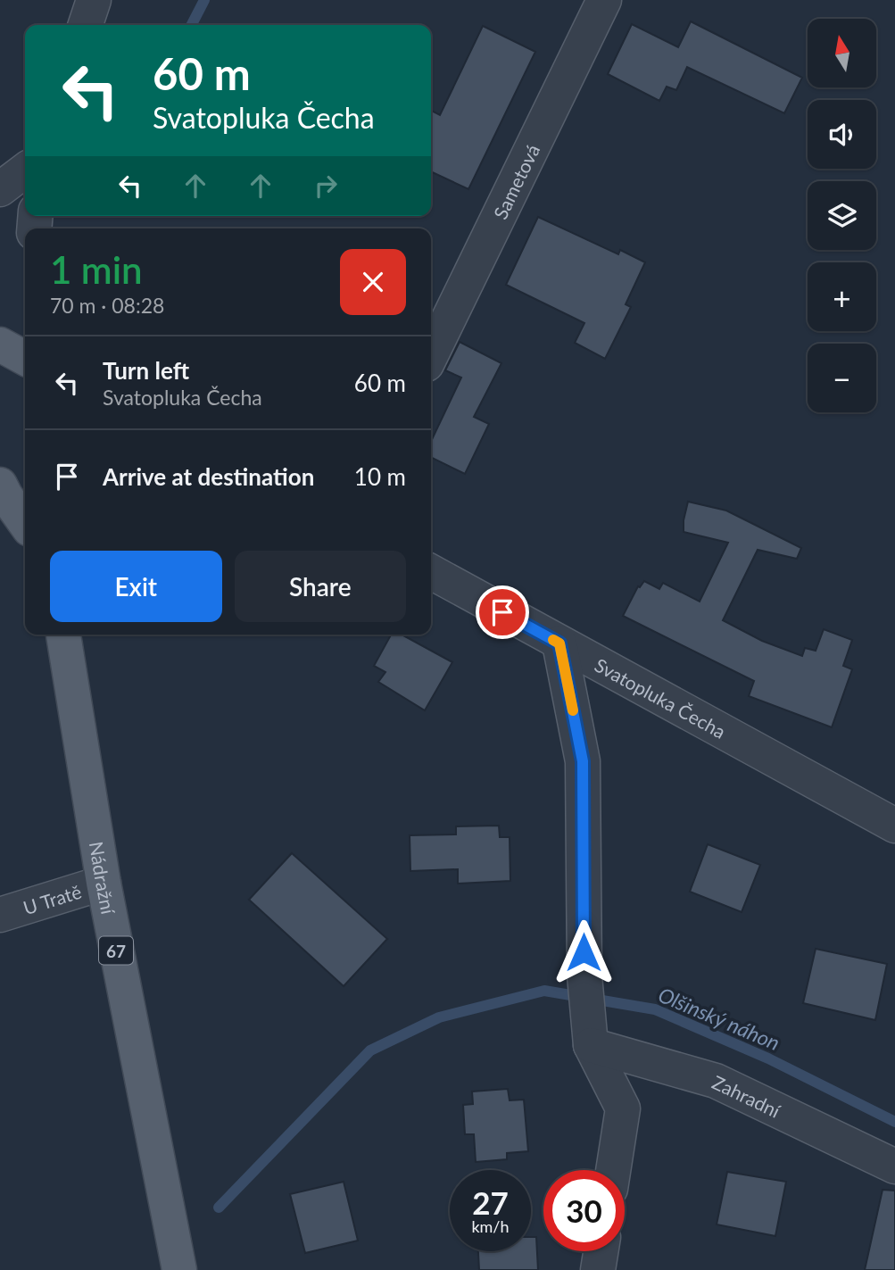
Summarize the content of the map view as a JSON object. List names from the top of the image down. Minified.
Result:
{"streets":{"main road":["Nádražní","67"],"street":["Sametová","Svatopluka Čecha","U Tratě","Zahradní"]},"crossings":[["Nádražní","U Tratě"]],"water":["Olšinský náhon"],"north":"top","page":{"map_buttons":["+","−"],"turn":["60 m","Svatopluka Čecha"],"heading":["1 min","70 m · 08:28"],"list":[{"name":"Turn left","note":"Svatopluka Čecha","value":"60 m"},{"name":"Arrive at destination","value":"10 m"}],"buttons":["Exit","Share"],"speed":"27 km/h","limit":"30"}}
